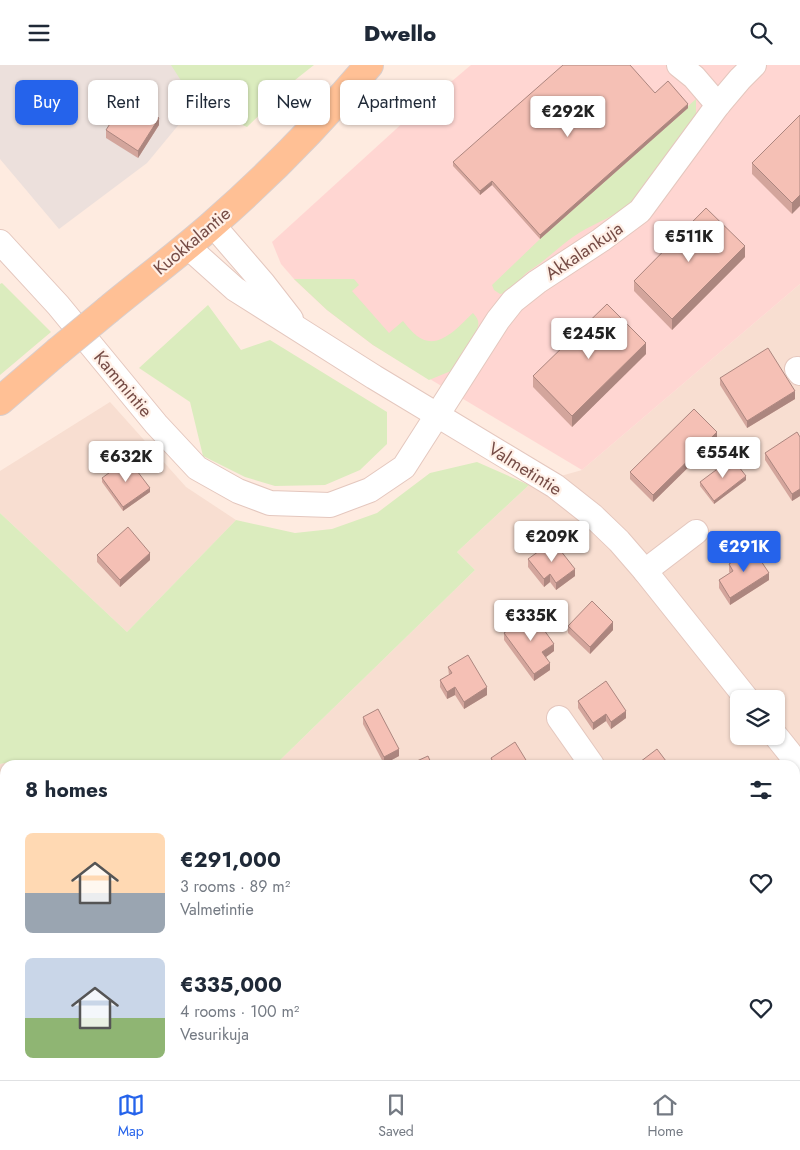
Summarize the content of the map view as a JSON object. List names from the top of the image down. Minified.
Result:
{"streets":{"main road":["Kuokkalantie"],"street":["Akkalankuja","Kammintie","Valmetintie"]},"crossings":[["Kuokkalantie","Valmetintie"],["Akkalankuja","Kammintie"],["Akkalankuja","Valmetintie"],["Kammintie","Valmetintie"]],"page":{"header":"Dwello","chip":["Buy","Rent","Filters","New","Apartment"],"price":["€292K","€511K","€245K","€554K","€632K","€209K","€291K","€335K"],"heading":"8 homes","list":[{"name":"€291,000","note":"3 rooms · 89 m² · Valmetintie"},{"name":"€335,000","note":"4 rooms · 100 m² · Vesurikuja"}],"tabs":["Map","Saved","Home"]}}
